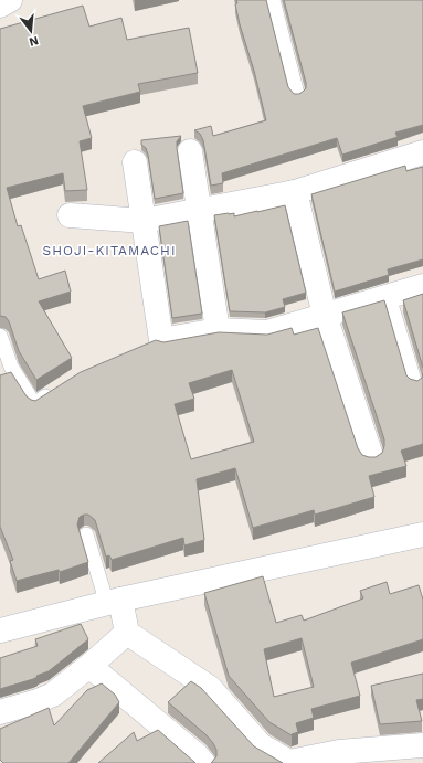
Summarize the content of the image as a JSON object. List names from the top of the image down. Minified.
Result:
{"districts":["SHOJI-KITAMACHI"],"north":"bottom"}
